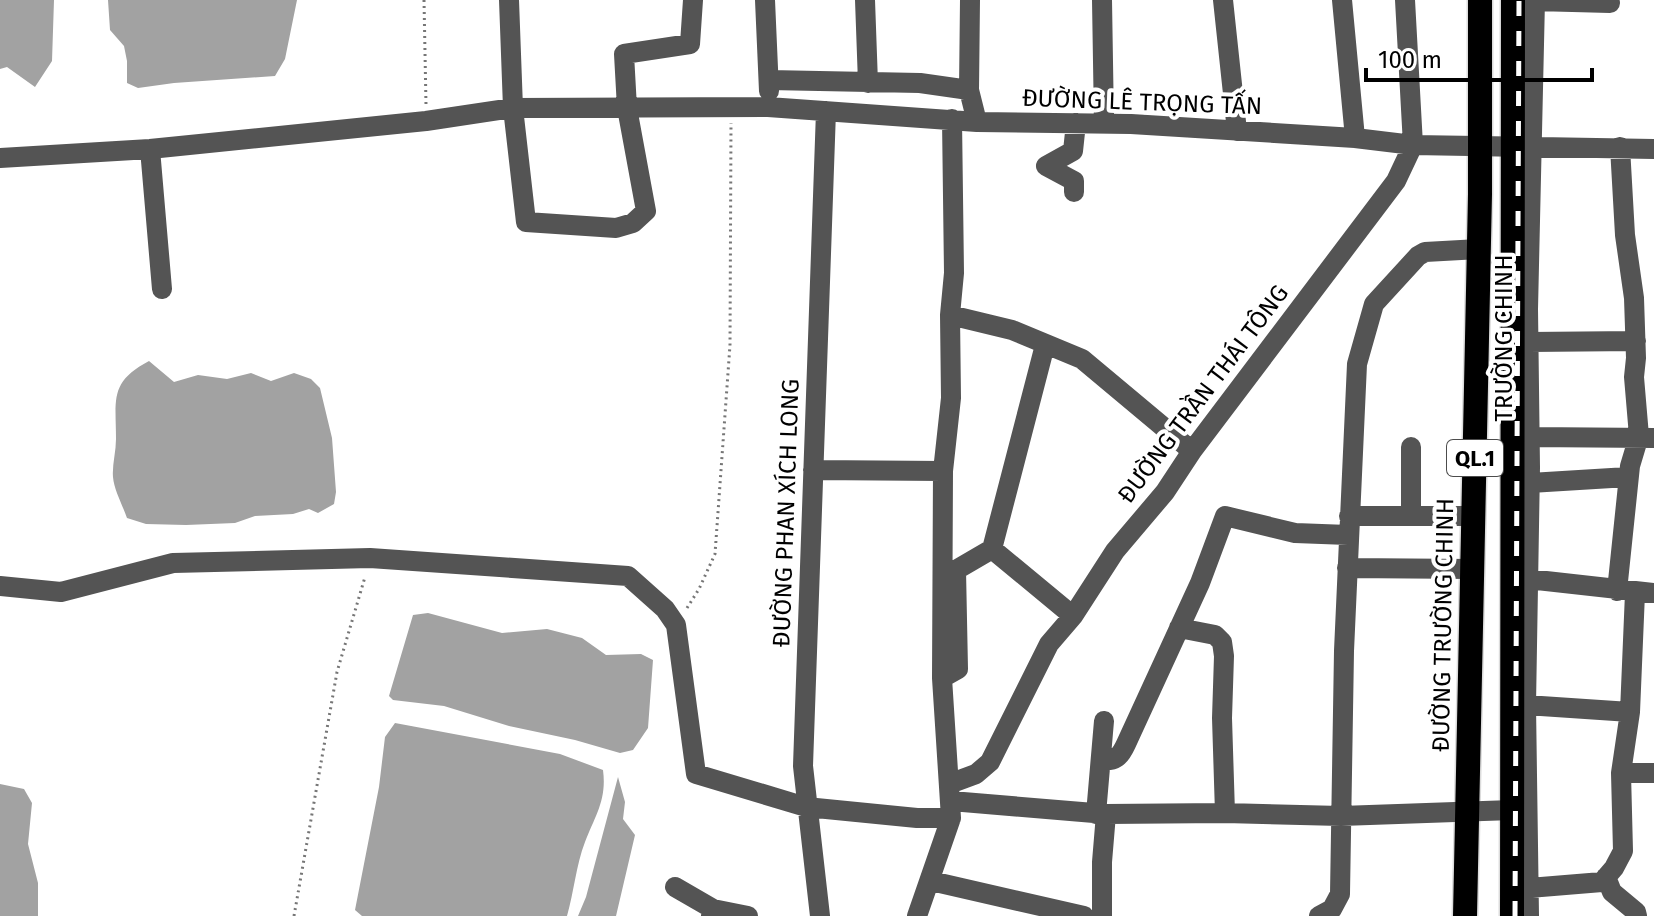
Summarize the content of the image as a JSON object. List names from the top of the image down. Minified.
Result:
{"streets":{"highway":["QL.1","ĐƯỜNG TRƯỜNG CHINH"],"street":["ĐƯỜNG LÊ TRỌNG TẤN","TRƯỜNG CHINH","ĐƯỜNG TRẦN THÁI TÔNG","ĐƯỜNG PHAN XÍCH LONG"]},"crossings":[["ĐƯỜNG LÊ TRỌNG TẤN","TRƯỜNG CHINH"],["ĐƯỜNG LÊ TRỌNG TẤN","ĐƯỜNG TRẦN THÁI TÔNG"],["ĐƯỜNG LÊ TRỌNG TẤN","QL.1"],["ĐƯỜNG LÊ TRỌNG TẤN","ĐƯỜNG PHAN XÍCH LONG"],["ĐƯỜNG LÊ TRỌNG TẤN","ĐƯỜNG TRƯỜNG CHINH"],["TRƯỜNG CHINH","QL.1"]],"scale_bar":"100 m"}
